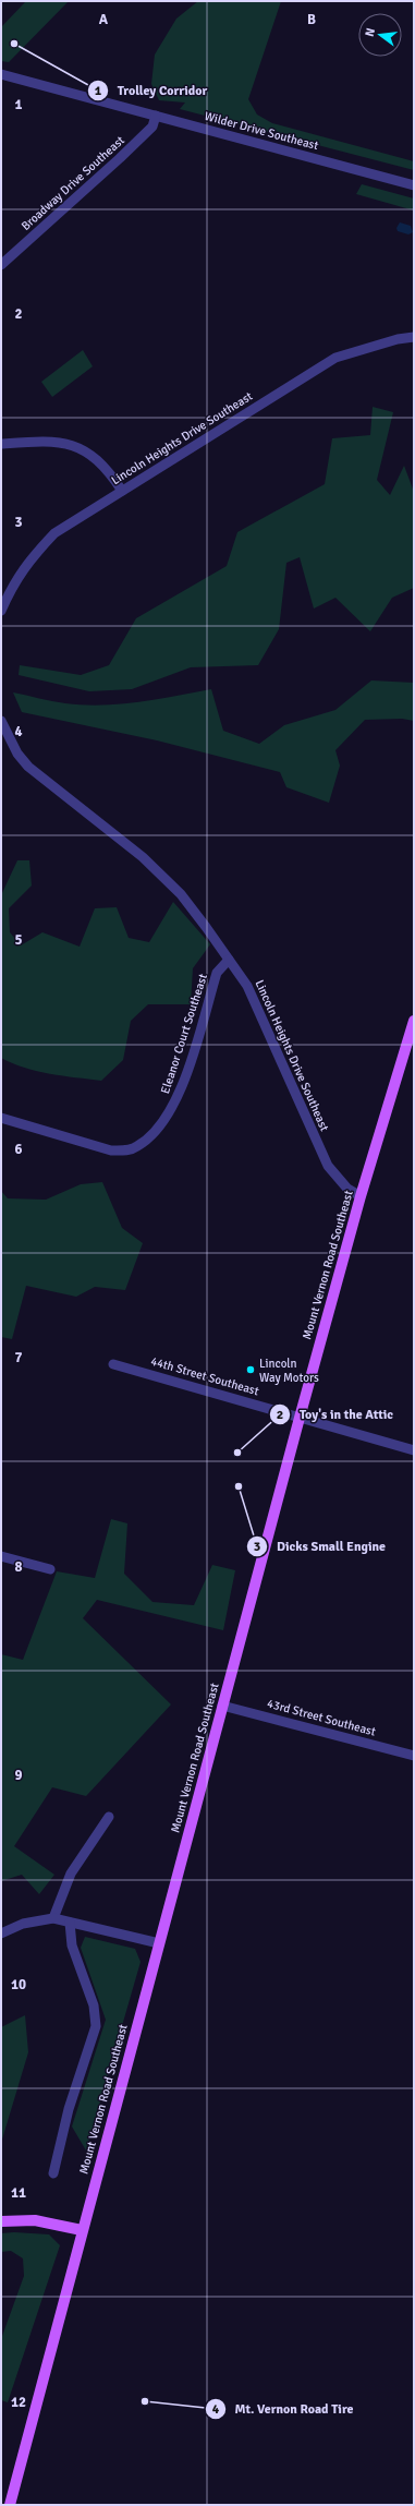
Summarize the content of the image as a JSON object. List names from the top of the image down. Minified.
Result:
{"streets":{"main road":["Mount Vernon Road Southeast"],"street":["Wilder Drive Southeast","Broadway Drive Southeast","Lincoln Heights Drive Southeast","Eleanor Court Southeast","44th Street Southeast","43rd Street Southeast"]},"crossings":[["Wilder Drive Southeast","Broadway Drive Southeast"],["Lincoln Heights Drive Southeast","Eleanor Court Southeast"],["Lincoln Heights Drive Southeast","Mount Vernon Road Southeast"],["Mount Vernon Road Southeast","44th Street Southeast"],["Mount Vernon Road Southeast","43rd Street Southeast"]],"places":["Trolley Corridor","Lincoln Way Motors","Toy's in the Attic","Dicks Small Engine","Mt. Vernon Road Tire"],"north":"left","grid":{"columns":["A","B"],"rows":["1","2","3","4","5","6","7","8","9","10","11","12"]}}
